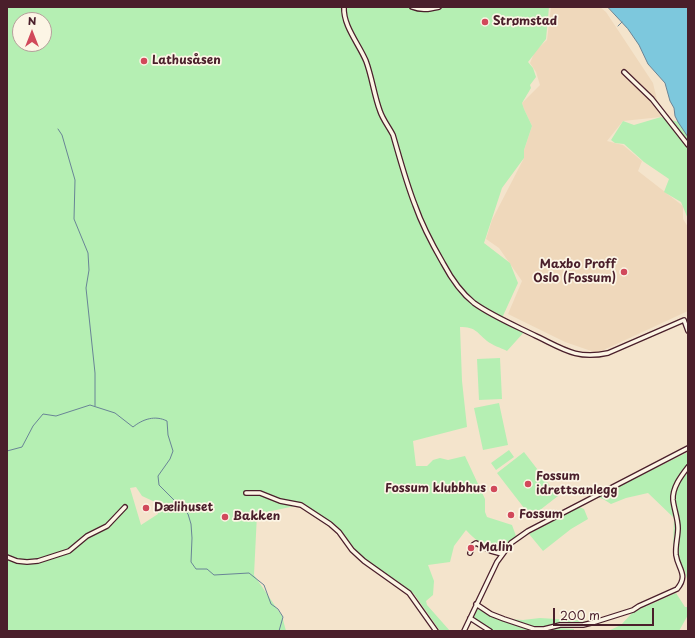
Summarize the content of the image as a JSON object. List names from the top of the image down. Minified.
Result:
{"places":["Strømstad","Lathusåsen","Maxbo Proff Oslo (Fossum)","Fossum idrettsanlegg","Fossum klubbhus","Dælihuset","Fossum","Bakken","Malin"],"scale_bar":"200 m","north":"top"}
